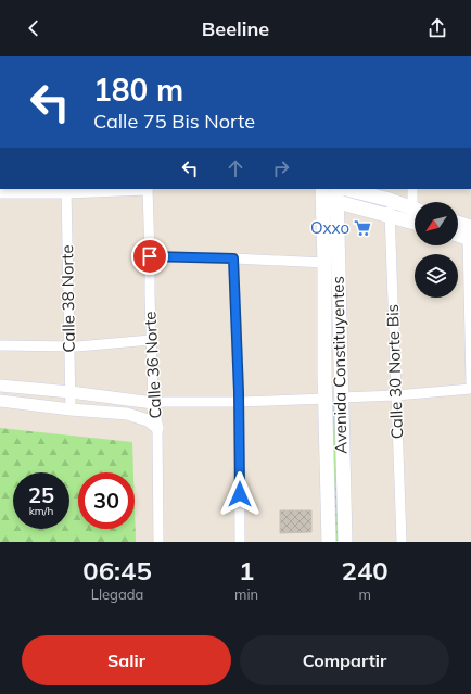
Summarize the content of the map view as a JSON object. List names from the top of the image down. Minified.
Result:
{"streets":{"main road":["Avenida Constituyentes"],"street":["Calle 38 Norte","Calle 36 Norte","Calle 30 Norte Bis"]},"places":{"supermarket":["Oxxo"]},"north":"bottom left","page":{"header":"Beeline","turn":["180 m","Calle 75 Bis Norte"],"speed":"25 km/h","limit":"30","eta":["06:45","Llegada","1","min","240","m"],"buttons":["Salir","Compartir"]}}
